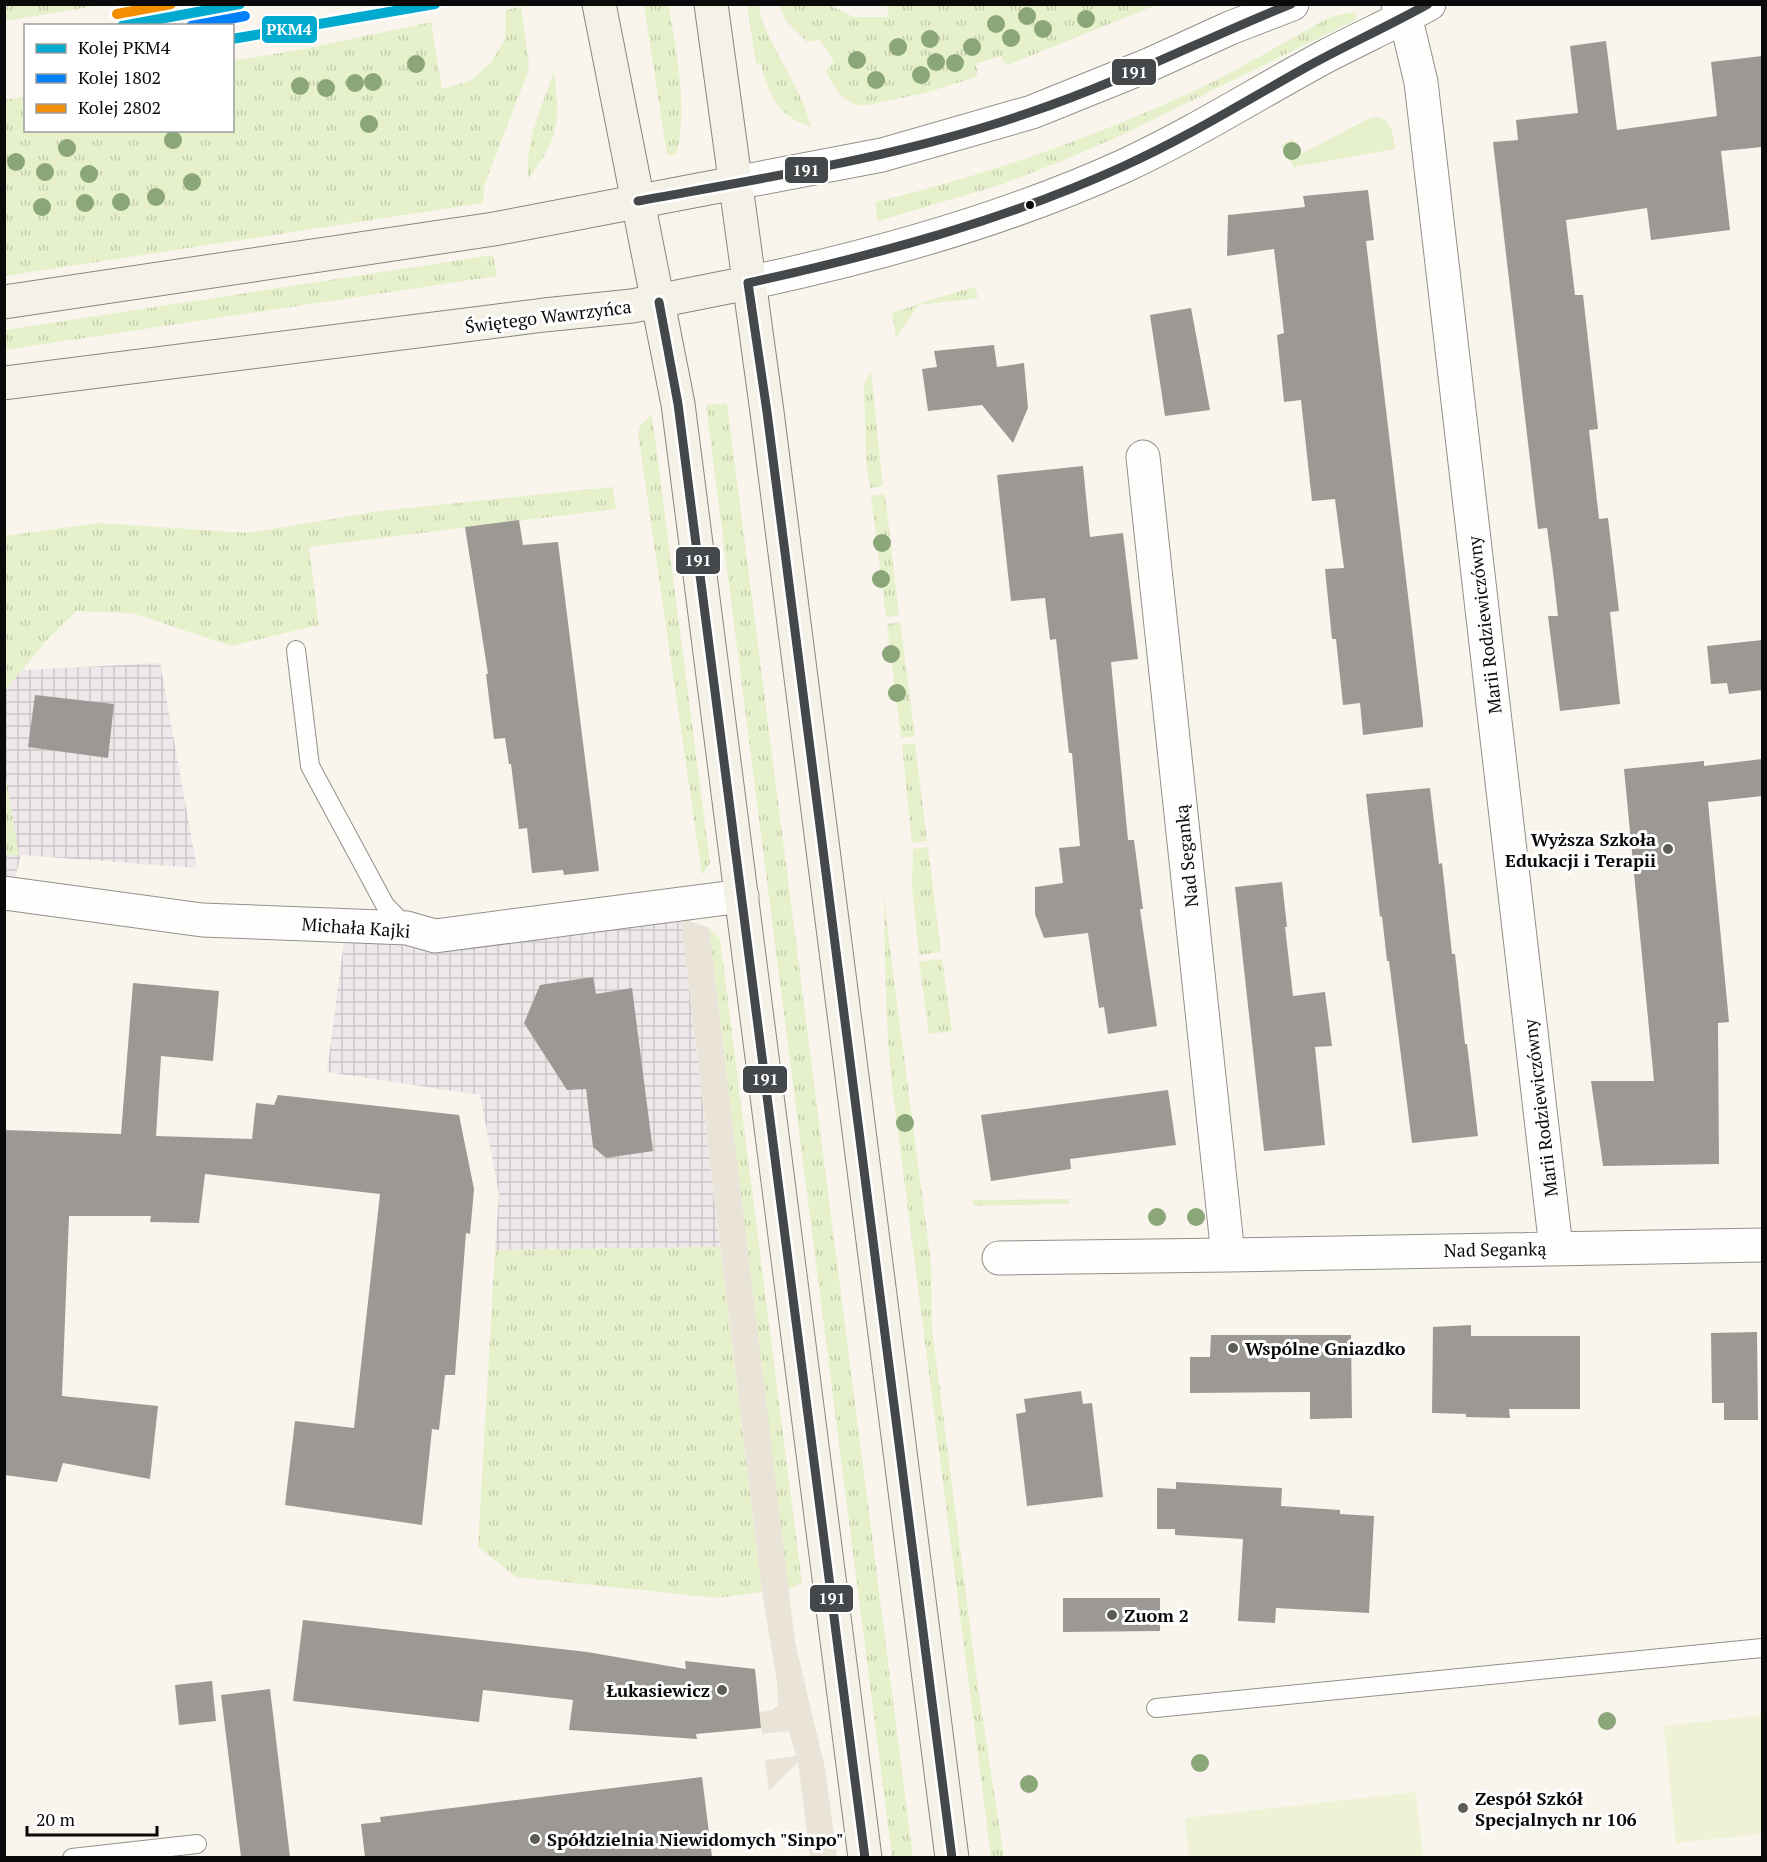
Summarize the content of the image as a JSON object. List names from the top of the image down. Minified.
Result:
{"streets":{"main road":["Świętego Wawrzyńca"],"street":["Marii Rodziewiczówny","Nad Seganką","Michała Kajki"]},"crossings":[["Świętego Wawrzyńca","Marii Rodziewiczówny"],["Marii Rodziewiczówny","Nad Seganką"]],"places":["Wyższa Szkoła Edukacji i Terapii","Wspólne Gniazdko","Zuom 2","Łukasiewicz","Zespół Szkół Specjalnych nr 106","Spółdzielnia Niewidomych \"Sinpo\""],"lines":["rail line PKM4","rail line 2802","transit line 191","rail line 1802"],"legend":["Kolej PKM4","Kolej 1802","Kolej 2802"],"scale_bar":"20 m"}
